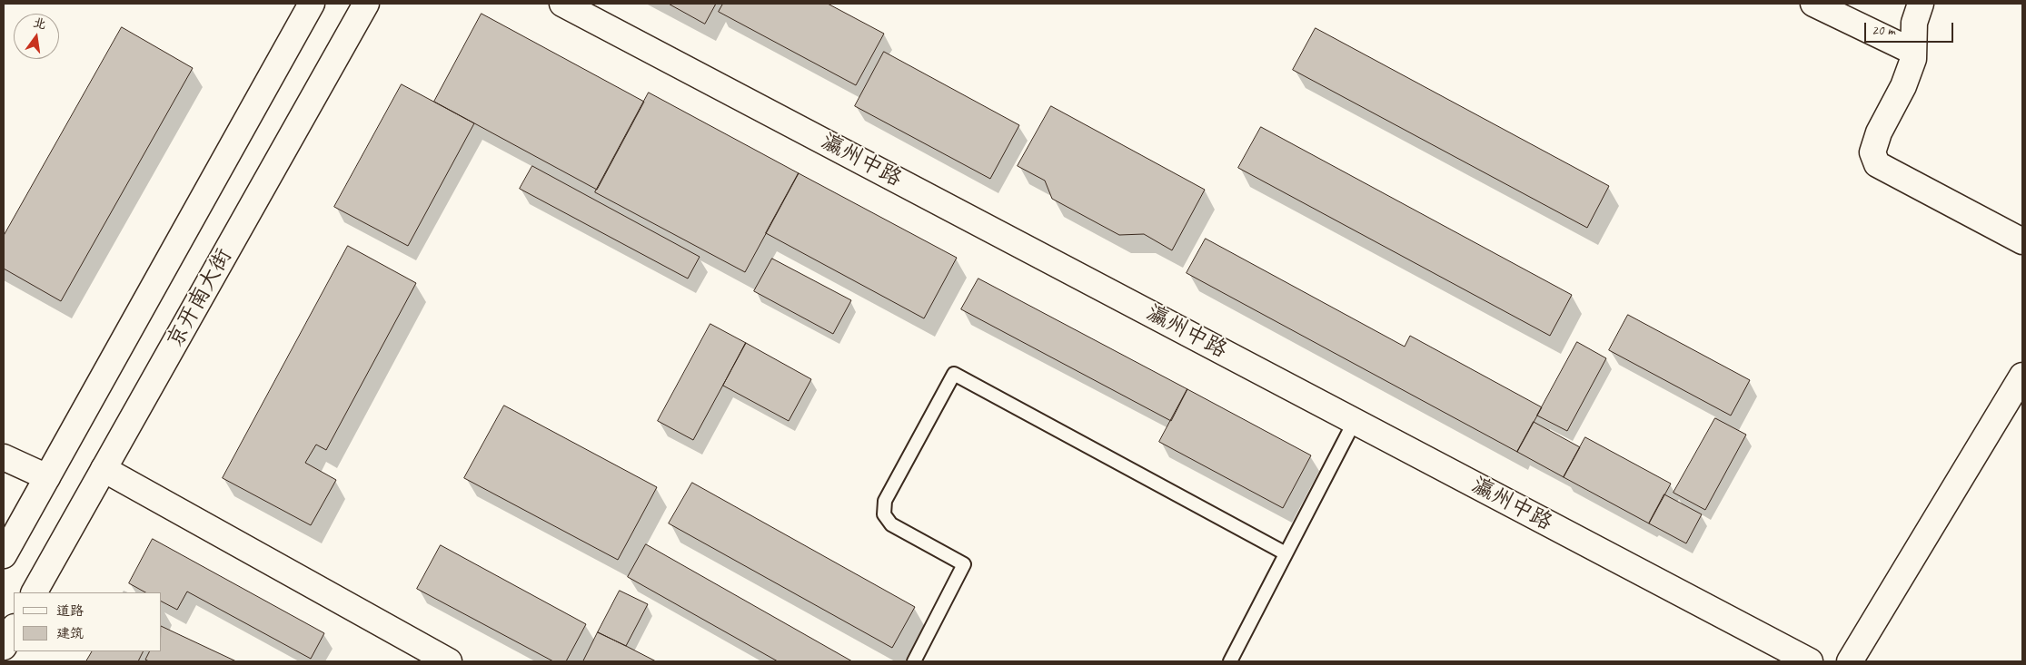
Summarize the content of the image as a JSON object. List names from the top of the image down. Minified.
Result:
{"streets":{"main road":["瀛州中路","京开南大街"]},"legend":["道路","建筑"],"scale_bar":"20 m","north":"top"}
